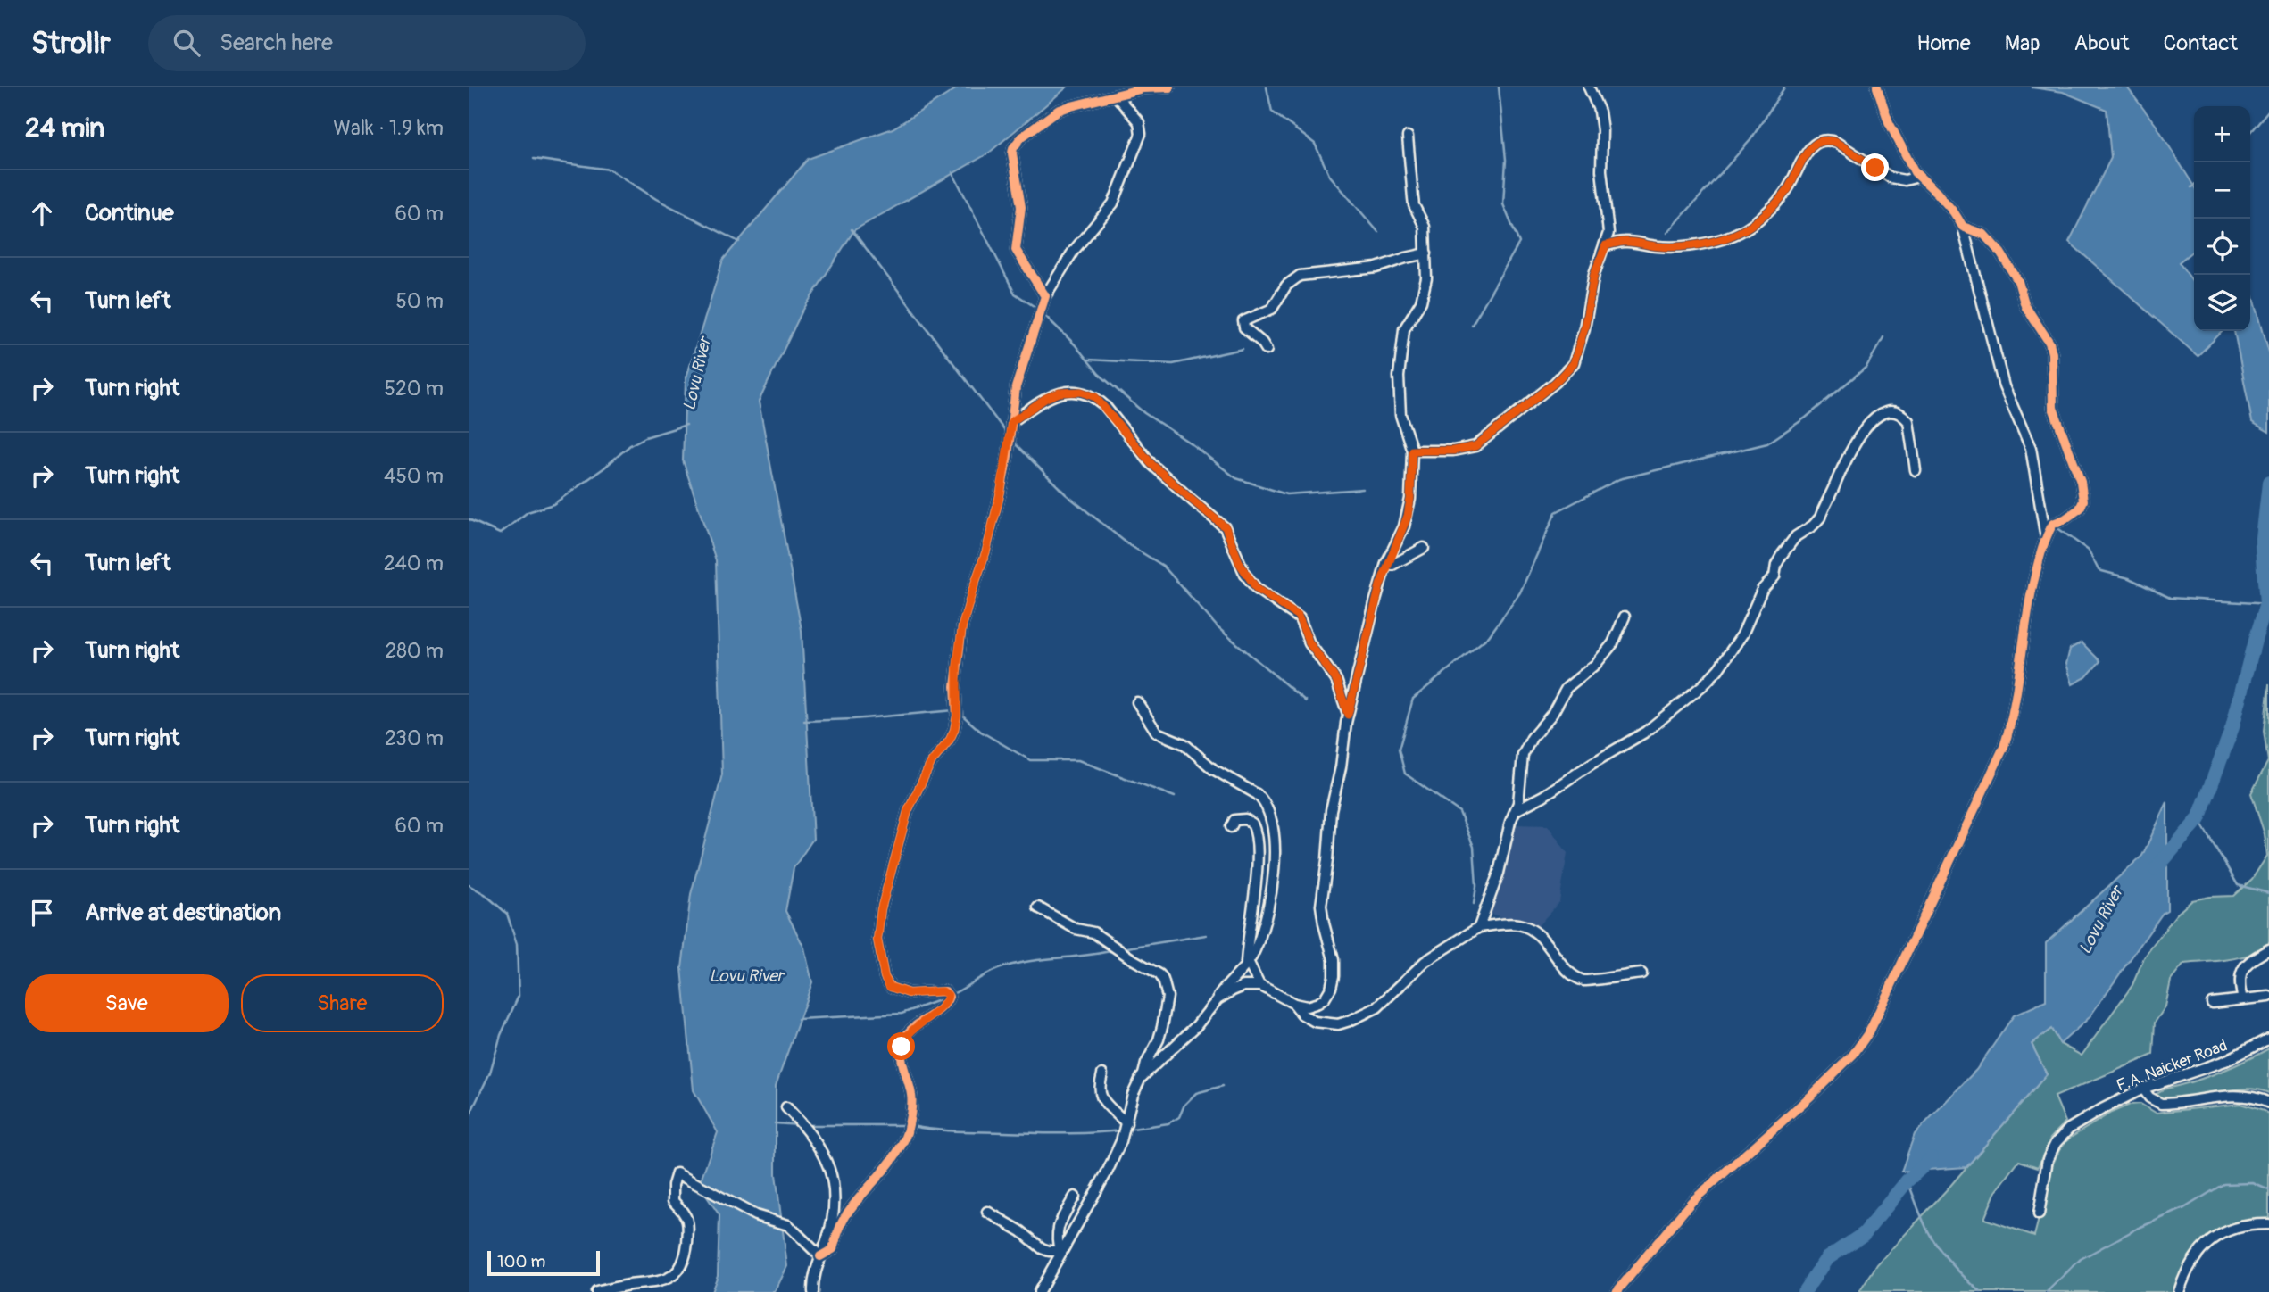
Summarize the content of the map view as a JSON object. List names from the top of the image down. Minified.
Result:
{"streets":{"street":["F.A. Naicker Road"]},"water":["Lovu River"],"scale_bar":"100 m","page":{"header":"Strollr","search":"Search here","nav":["Home","Map","About","Contact"],"heading":["24 min","Walk · 1.9 km"],"map_buttons":["+","−"],"list":[["Continue","60 m"],["Turn left","50 m"],["Turn right","520 m"],["Turn right","450 m"],["Turn left","240 m"],["Turn right","280 m"],["Turn right","230 m"],["Turn right","60 m"],"Arrive at destination"],"buttons":["Save","Share"],"scale":"100 m"}}
